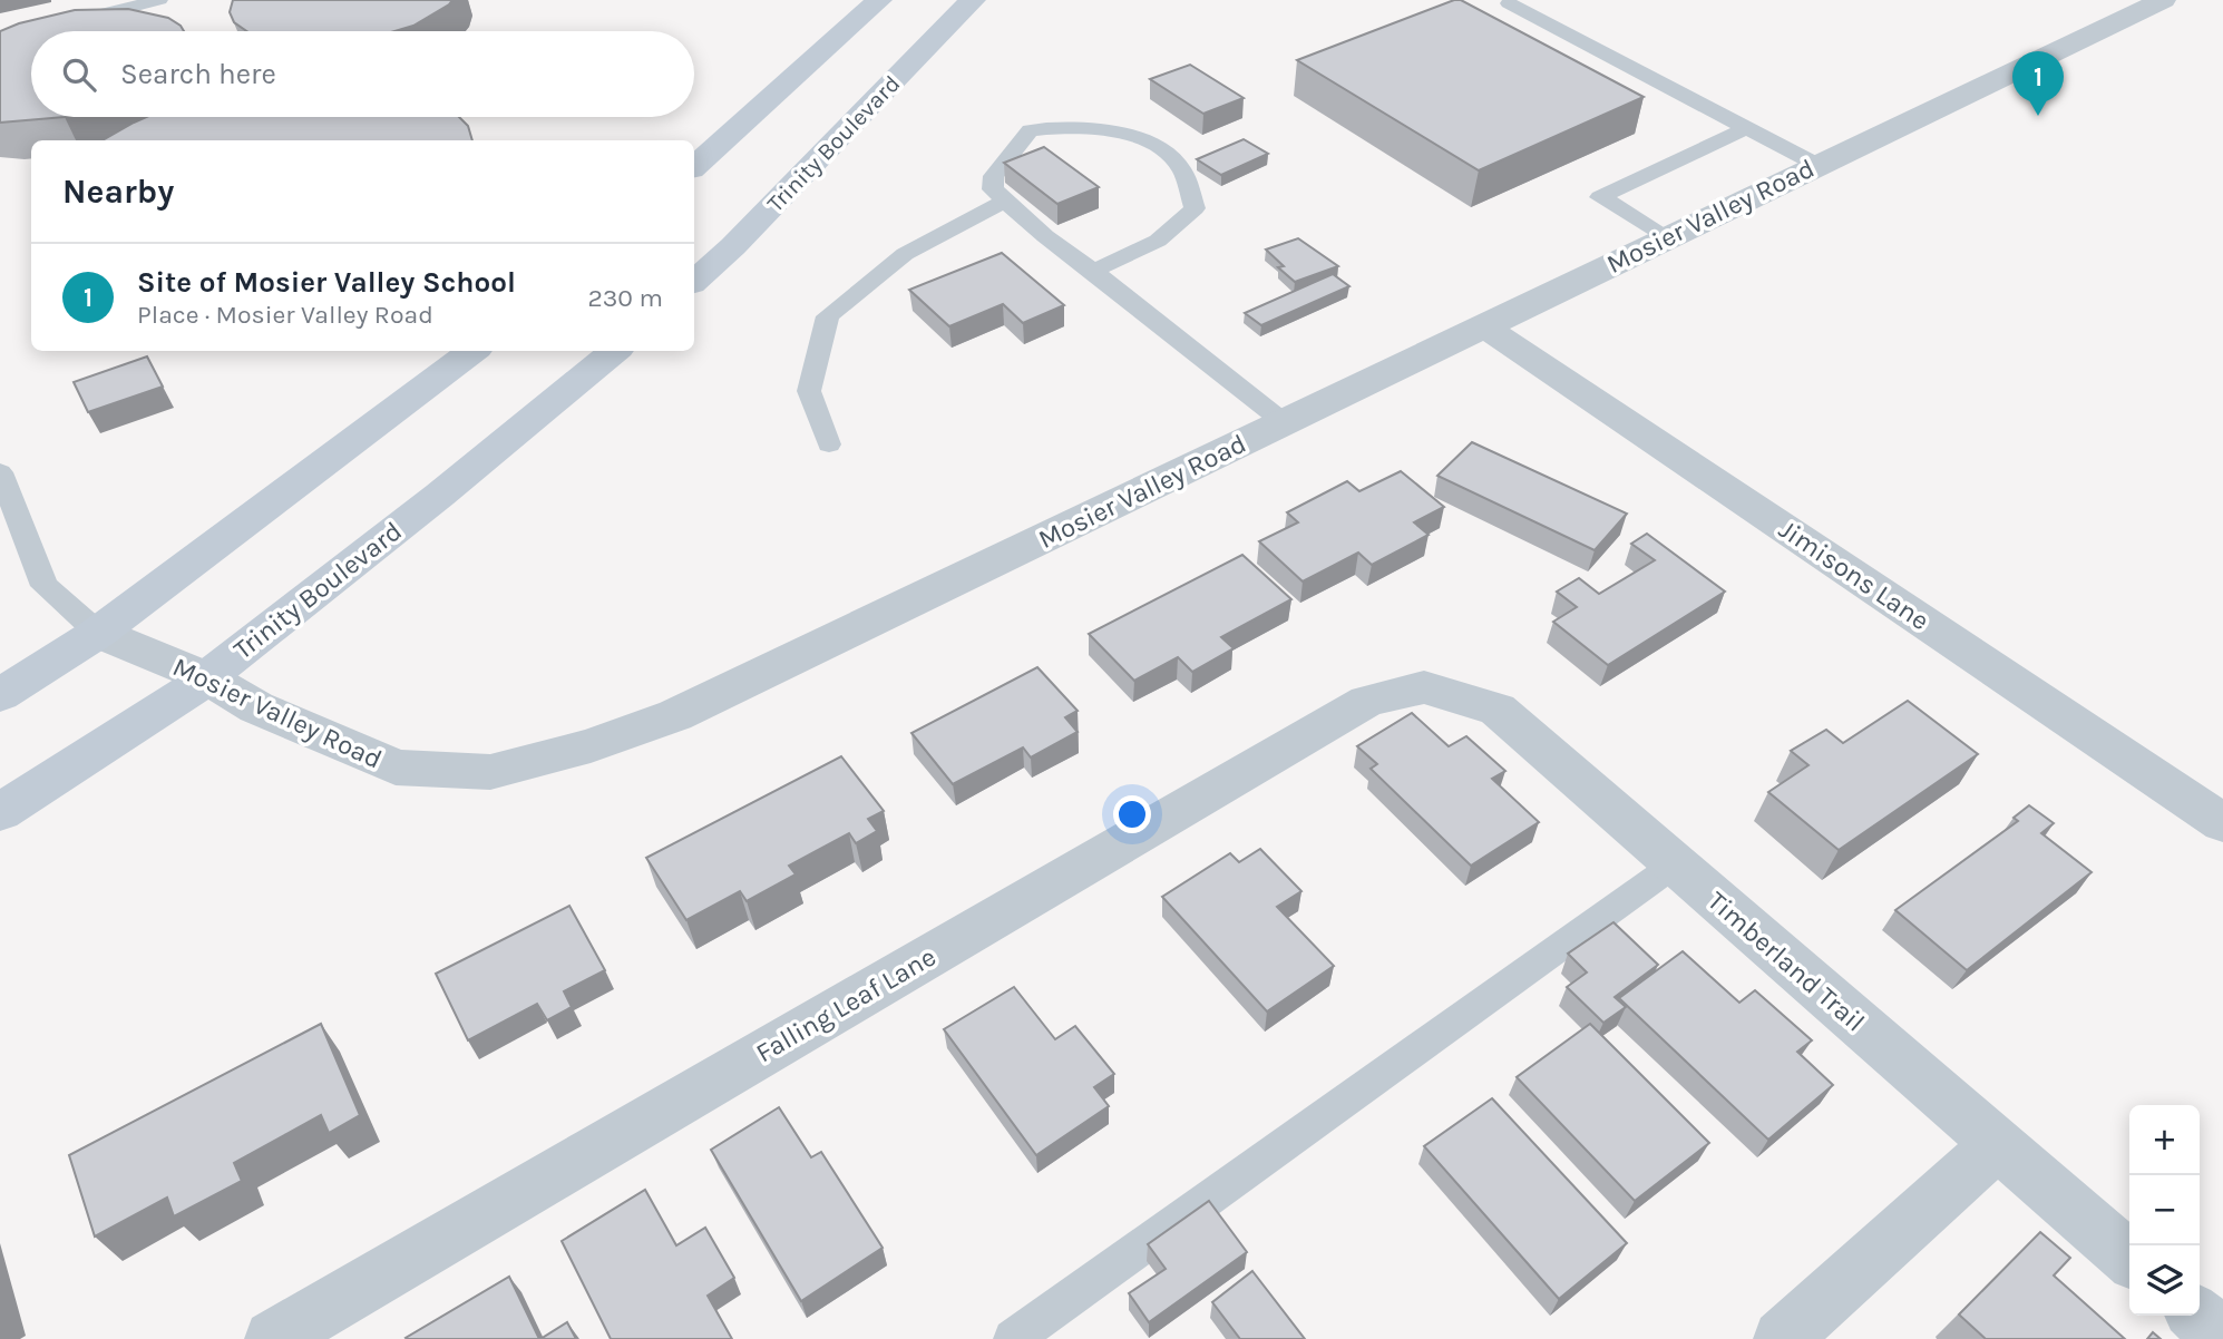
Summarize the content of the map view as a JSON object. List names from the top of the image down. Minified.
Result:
{"streets":{"main road":["Trinity Boulevard"],"street":["Mosier Valley Road","Jimisons Lane","Timberland Trail","Falling Leaf Lane"]},"crossings":[["Trinity Boulevard","Mosier Valley Road"],["Mosier Valley Road","Jimisons Lane"],["Timberland Trail","Falling Leaf Lane"]],"page":{"search":"Search here","pins":"1","heading":"Nearby","list":[{"mark":"1","name":"Site of Mosier Valley School","note":"Place · Mosier Valley Road","value":"230 m"}],"map_buttons":["+","−"]}}
